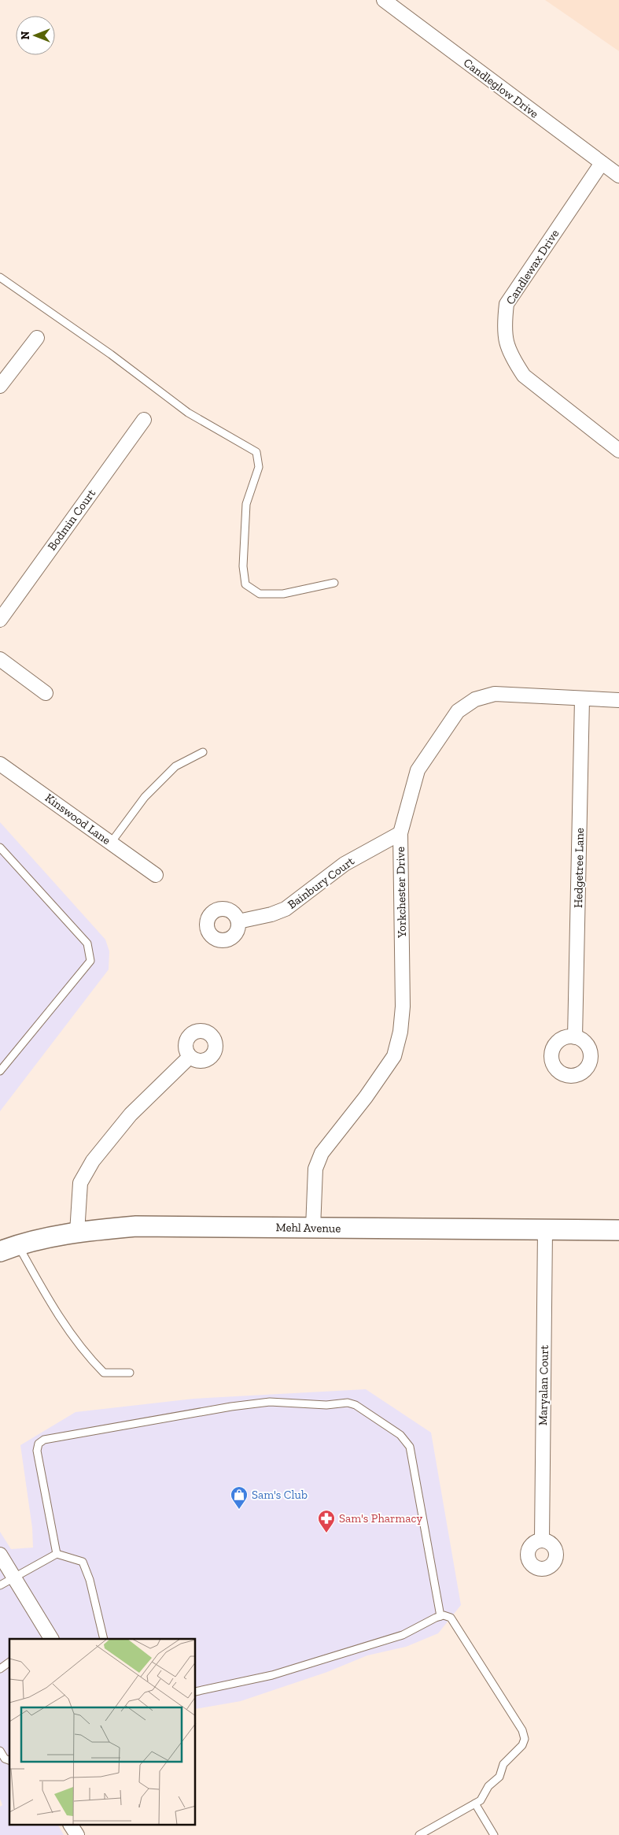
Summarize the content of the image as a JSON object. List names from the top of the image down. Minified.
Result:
{"streets":{"street":["Candleglow Drive","Candlewax Drive","Bodmin Court","Kinswood Lane","Hedgetree Lane","Bainbury Court","Yorkchester Drive","Mehl Avenue","Maryalan Court"]},"crossings":[["Candleglow Drive","Candlewax Drive"],["Hedgetree Lane","Yorkchester Drive"],["Bainbury Court","Yorkchester Drive"],["Yorkchester Drive","Mehl Avenue"],["Mehl Avenue","Maryalan Court"]],"places":{"shop":["Sam's Club"],"pharmacy":["Sam's Pharmacy"]},"north":"left"}
